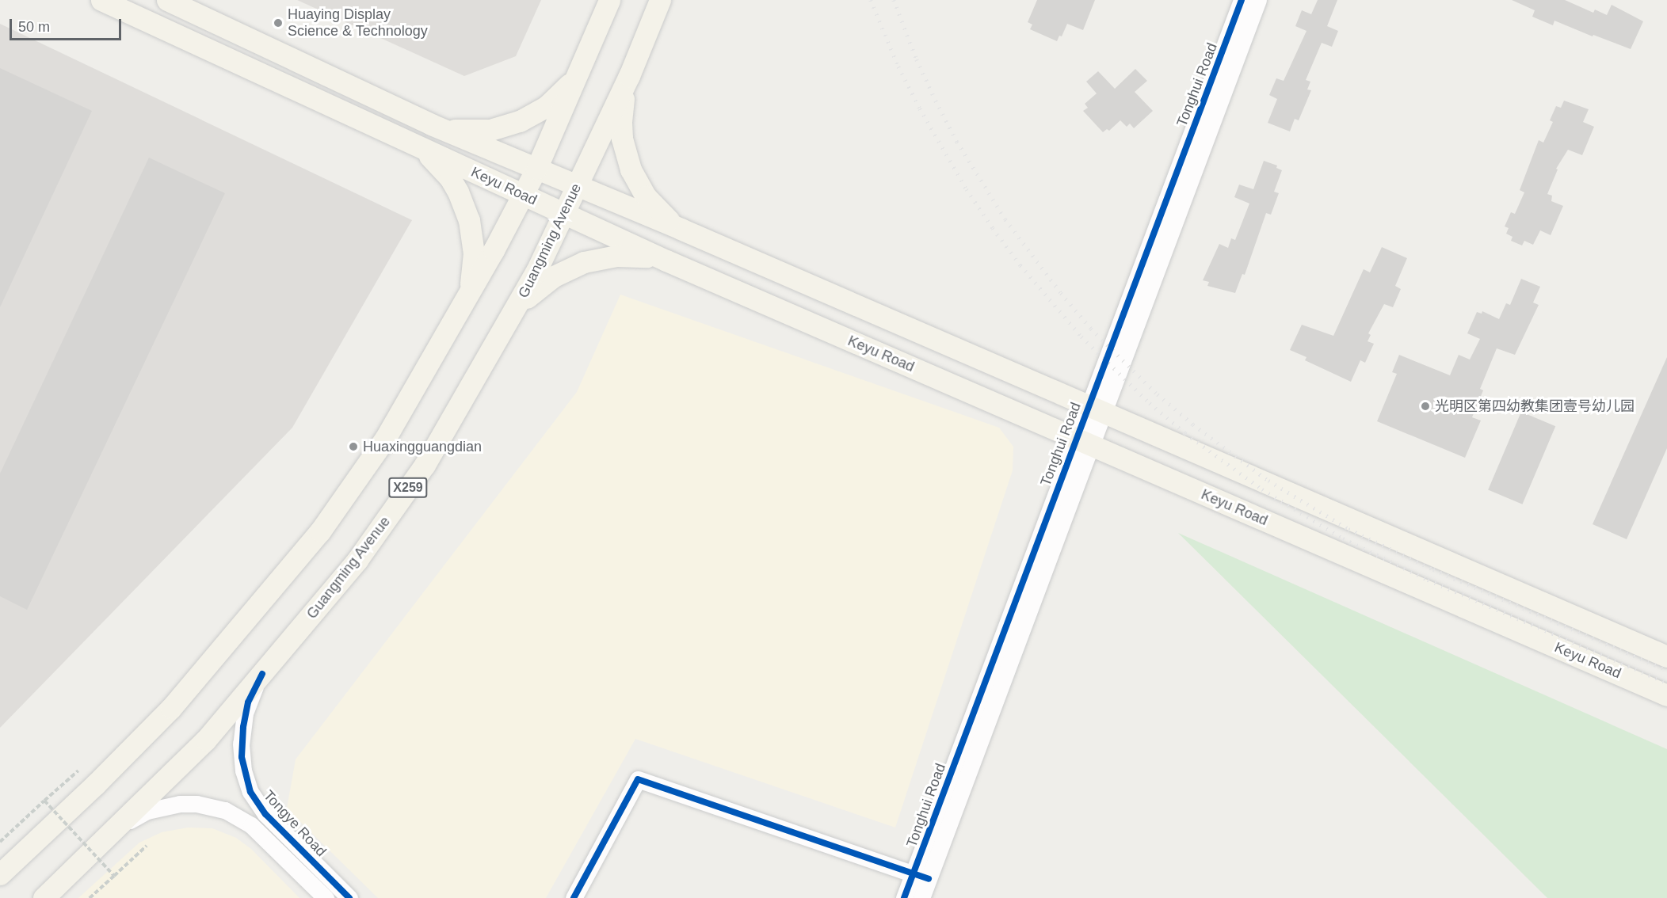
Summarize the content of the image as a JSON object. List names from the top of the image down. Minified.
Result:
{"streets":{"main road":["Keyu Road","Guangming Avenue","X259"],"street":["Tonghui Road","Tongye Road"]},"crossings":[["Tonghui Road","Keyu Road"],["Keyu Road","Guangming Avenue"],["Guangming Avenue","Tongye Road"]],"places":["Huaying Display Science & Technology","光明区第四幼教集团壹号幼儿园","Huaxingguangdian"],"scale_bar":"50 m"}
